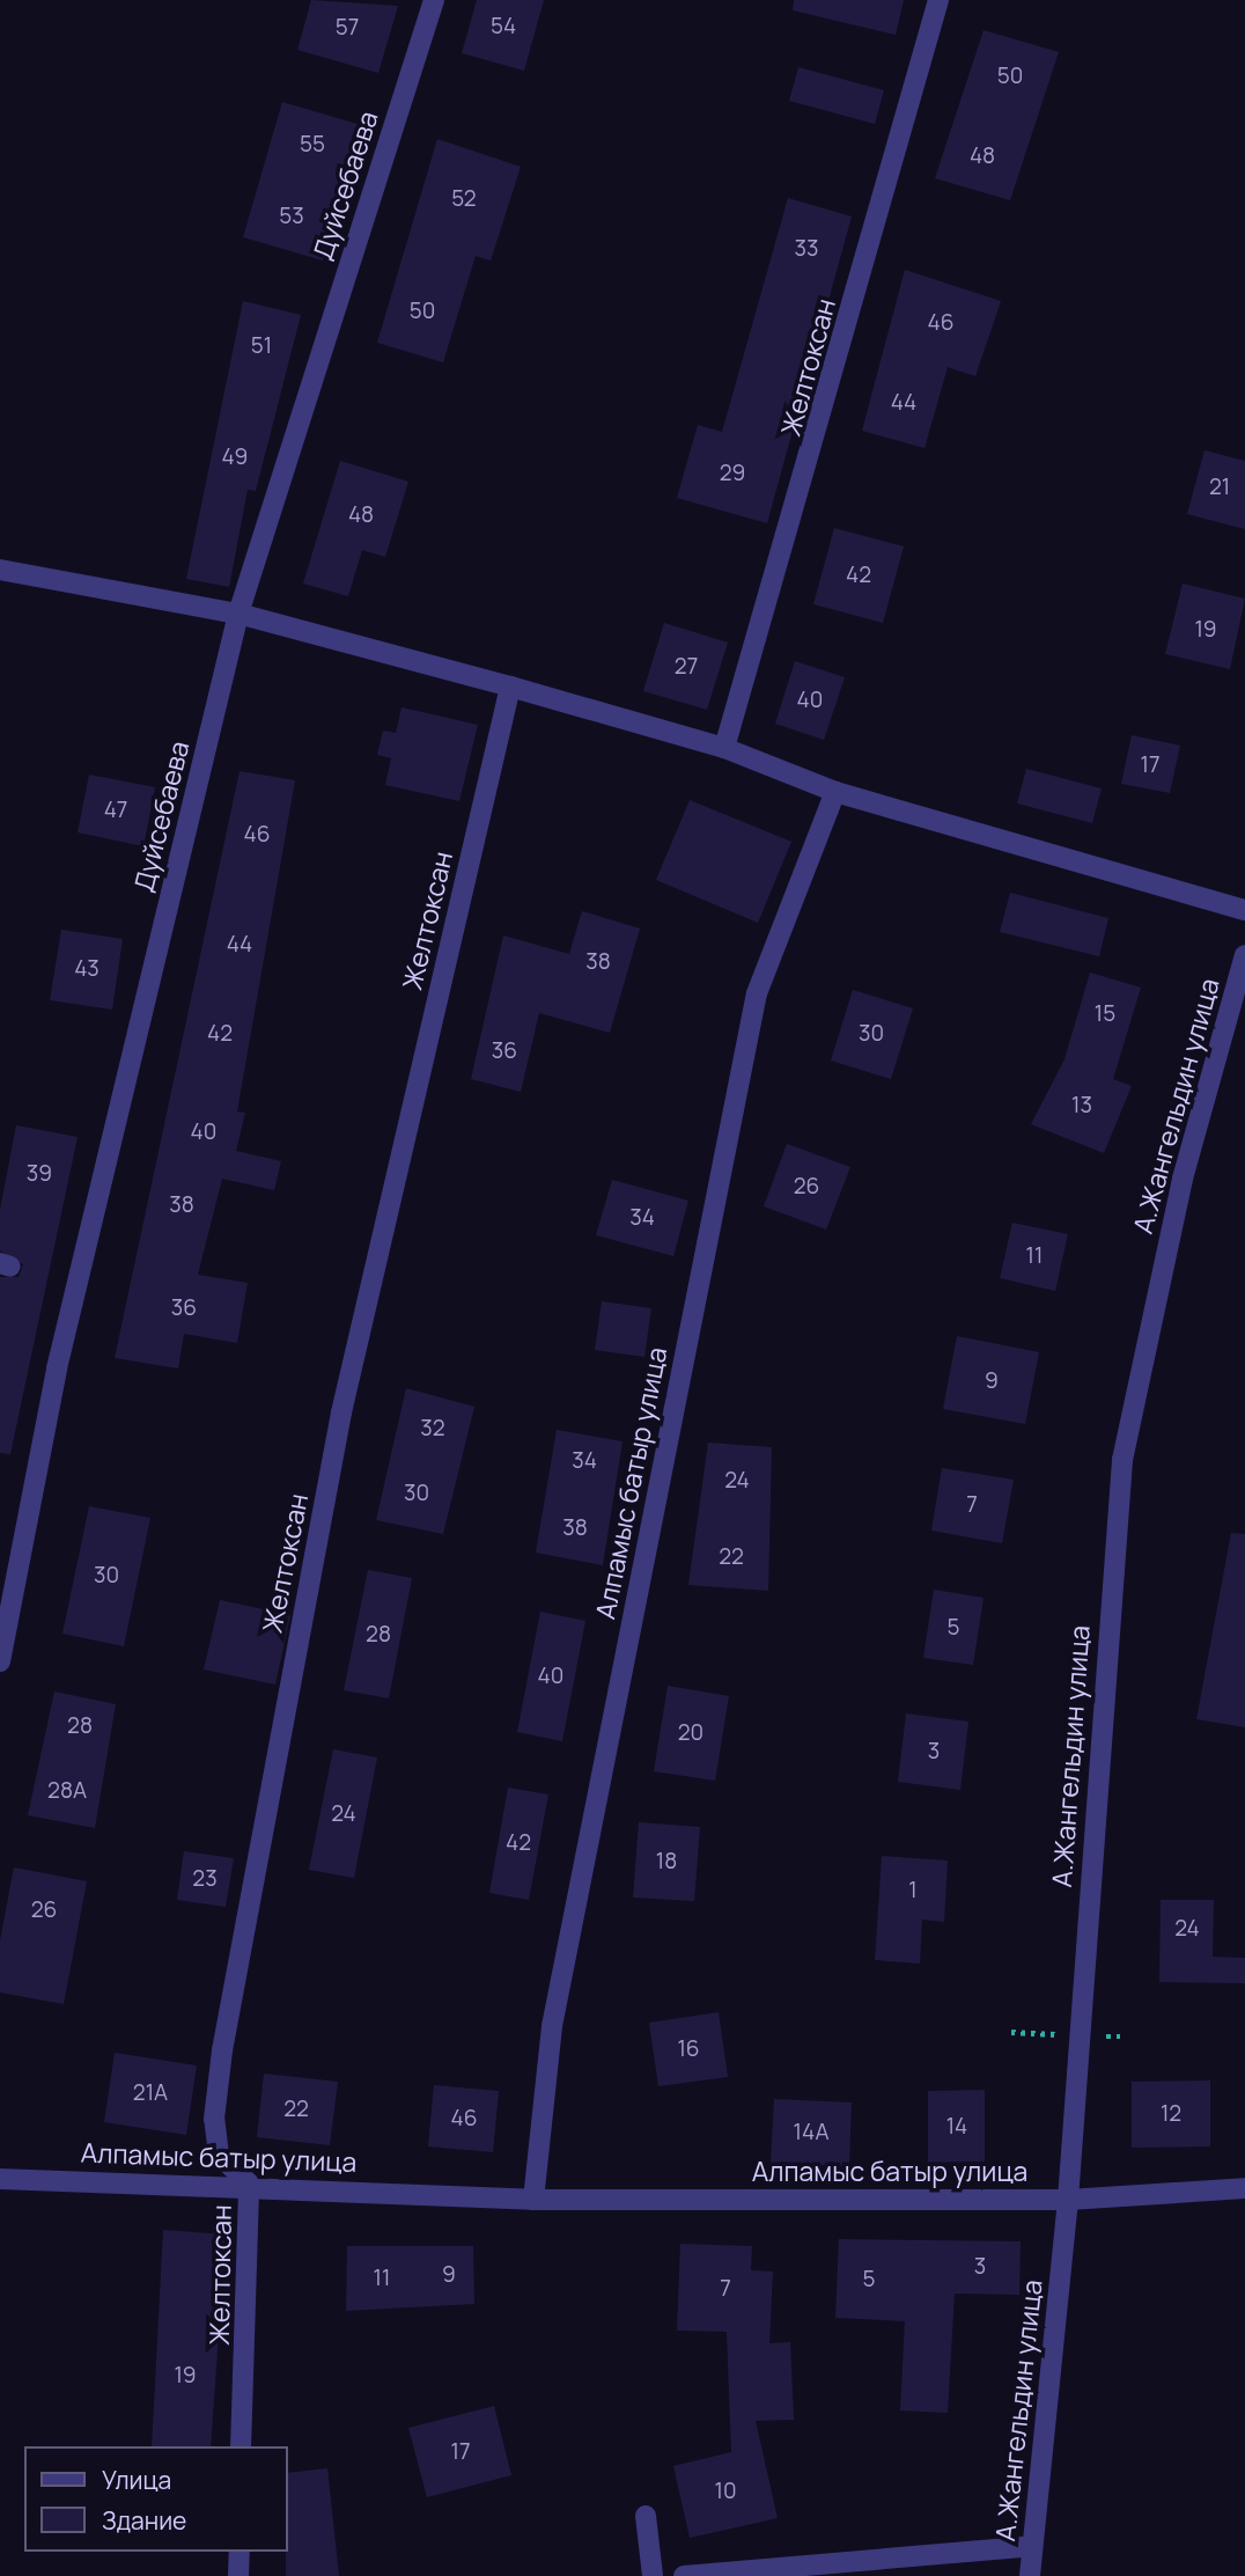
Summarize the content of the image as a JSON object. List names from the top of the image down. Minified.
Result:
{"streets":{"street":["Дуйсебаева","Желтоксан","А.Жангельдин улица","Алпамыс батыр улица"]},"crossings":[["Желтоксан","Алпамыс батыр улица"],["А.Жангельдин улица","Алпамыс батыр улица"]],"house_numbers":["54","57","50","55","48","52","53","33","50","46","51","44","49","29","21","48","42","19","27","40","17","47","46","44","38","43","15","42","30","36","13","40","39","26","38","34","11","36","9","32","34","24","30","7","38","22","30","5","28","40","28","20","3","28А","24","42","18","23","1","26","24","16","21А","22","12","46","14","14А","3","9","11","5","7","19","17","10"],"legend":["Улица","Здание"]}
